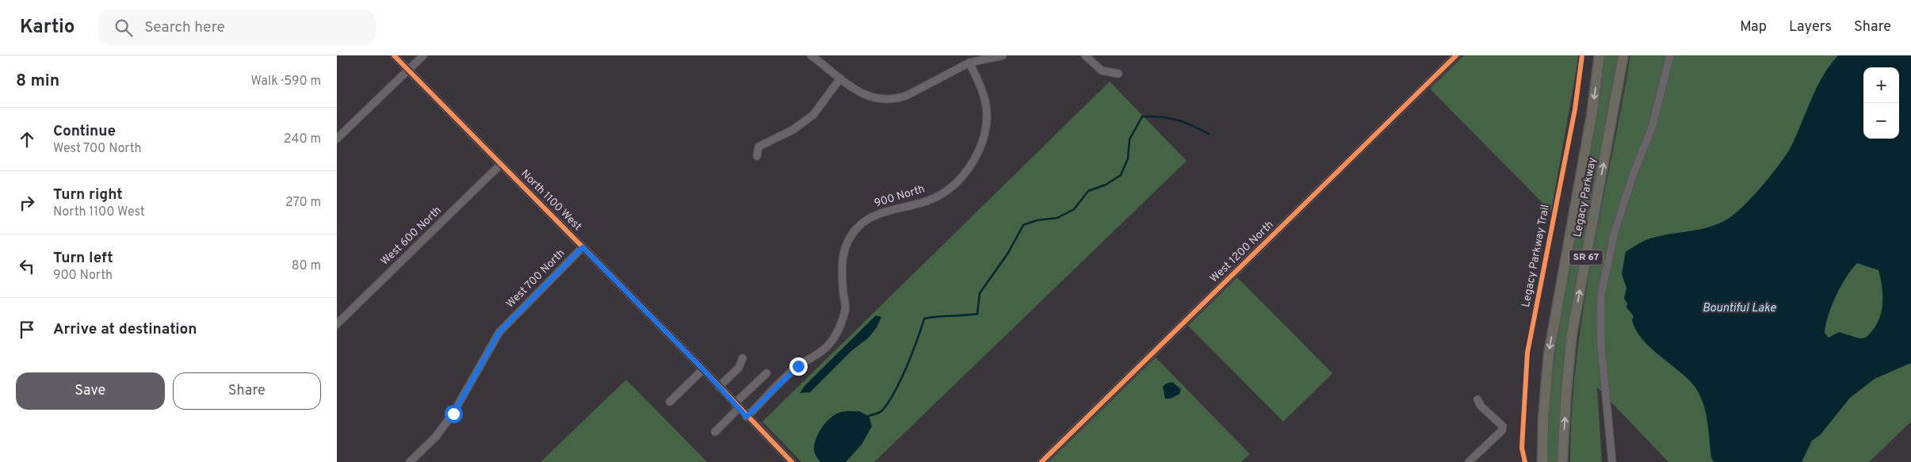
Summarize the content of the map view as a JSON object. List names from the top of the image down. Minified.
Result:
{"streets":{"highway":["Legacy Parkway","SR 67"],"street":["900 North","North 1100 West","West 600 North","West 1200 North","West 700 North"],"cycle path":["Legacy Parkway Trail"]},"crossings":[["900 North","North 1100 West"],["North 1100 West","West 600 North"],["North 1100 West","West 700 North"]],"water":["Bountiful Lake"],"page":{"header":"Kartio","search":"Search here","nav":["Map","Layers","Share"],"heading":["8 min","Walk · 590 m"],"map_buttons":["+","−"],"list":[["Continue","West 700 North","240 m"],["Turn right","North 1100 West","270 m"],["Turn left","900 North","80 m"],"Arrive at destination"],"buttons":["Save","Share"]}}
